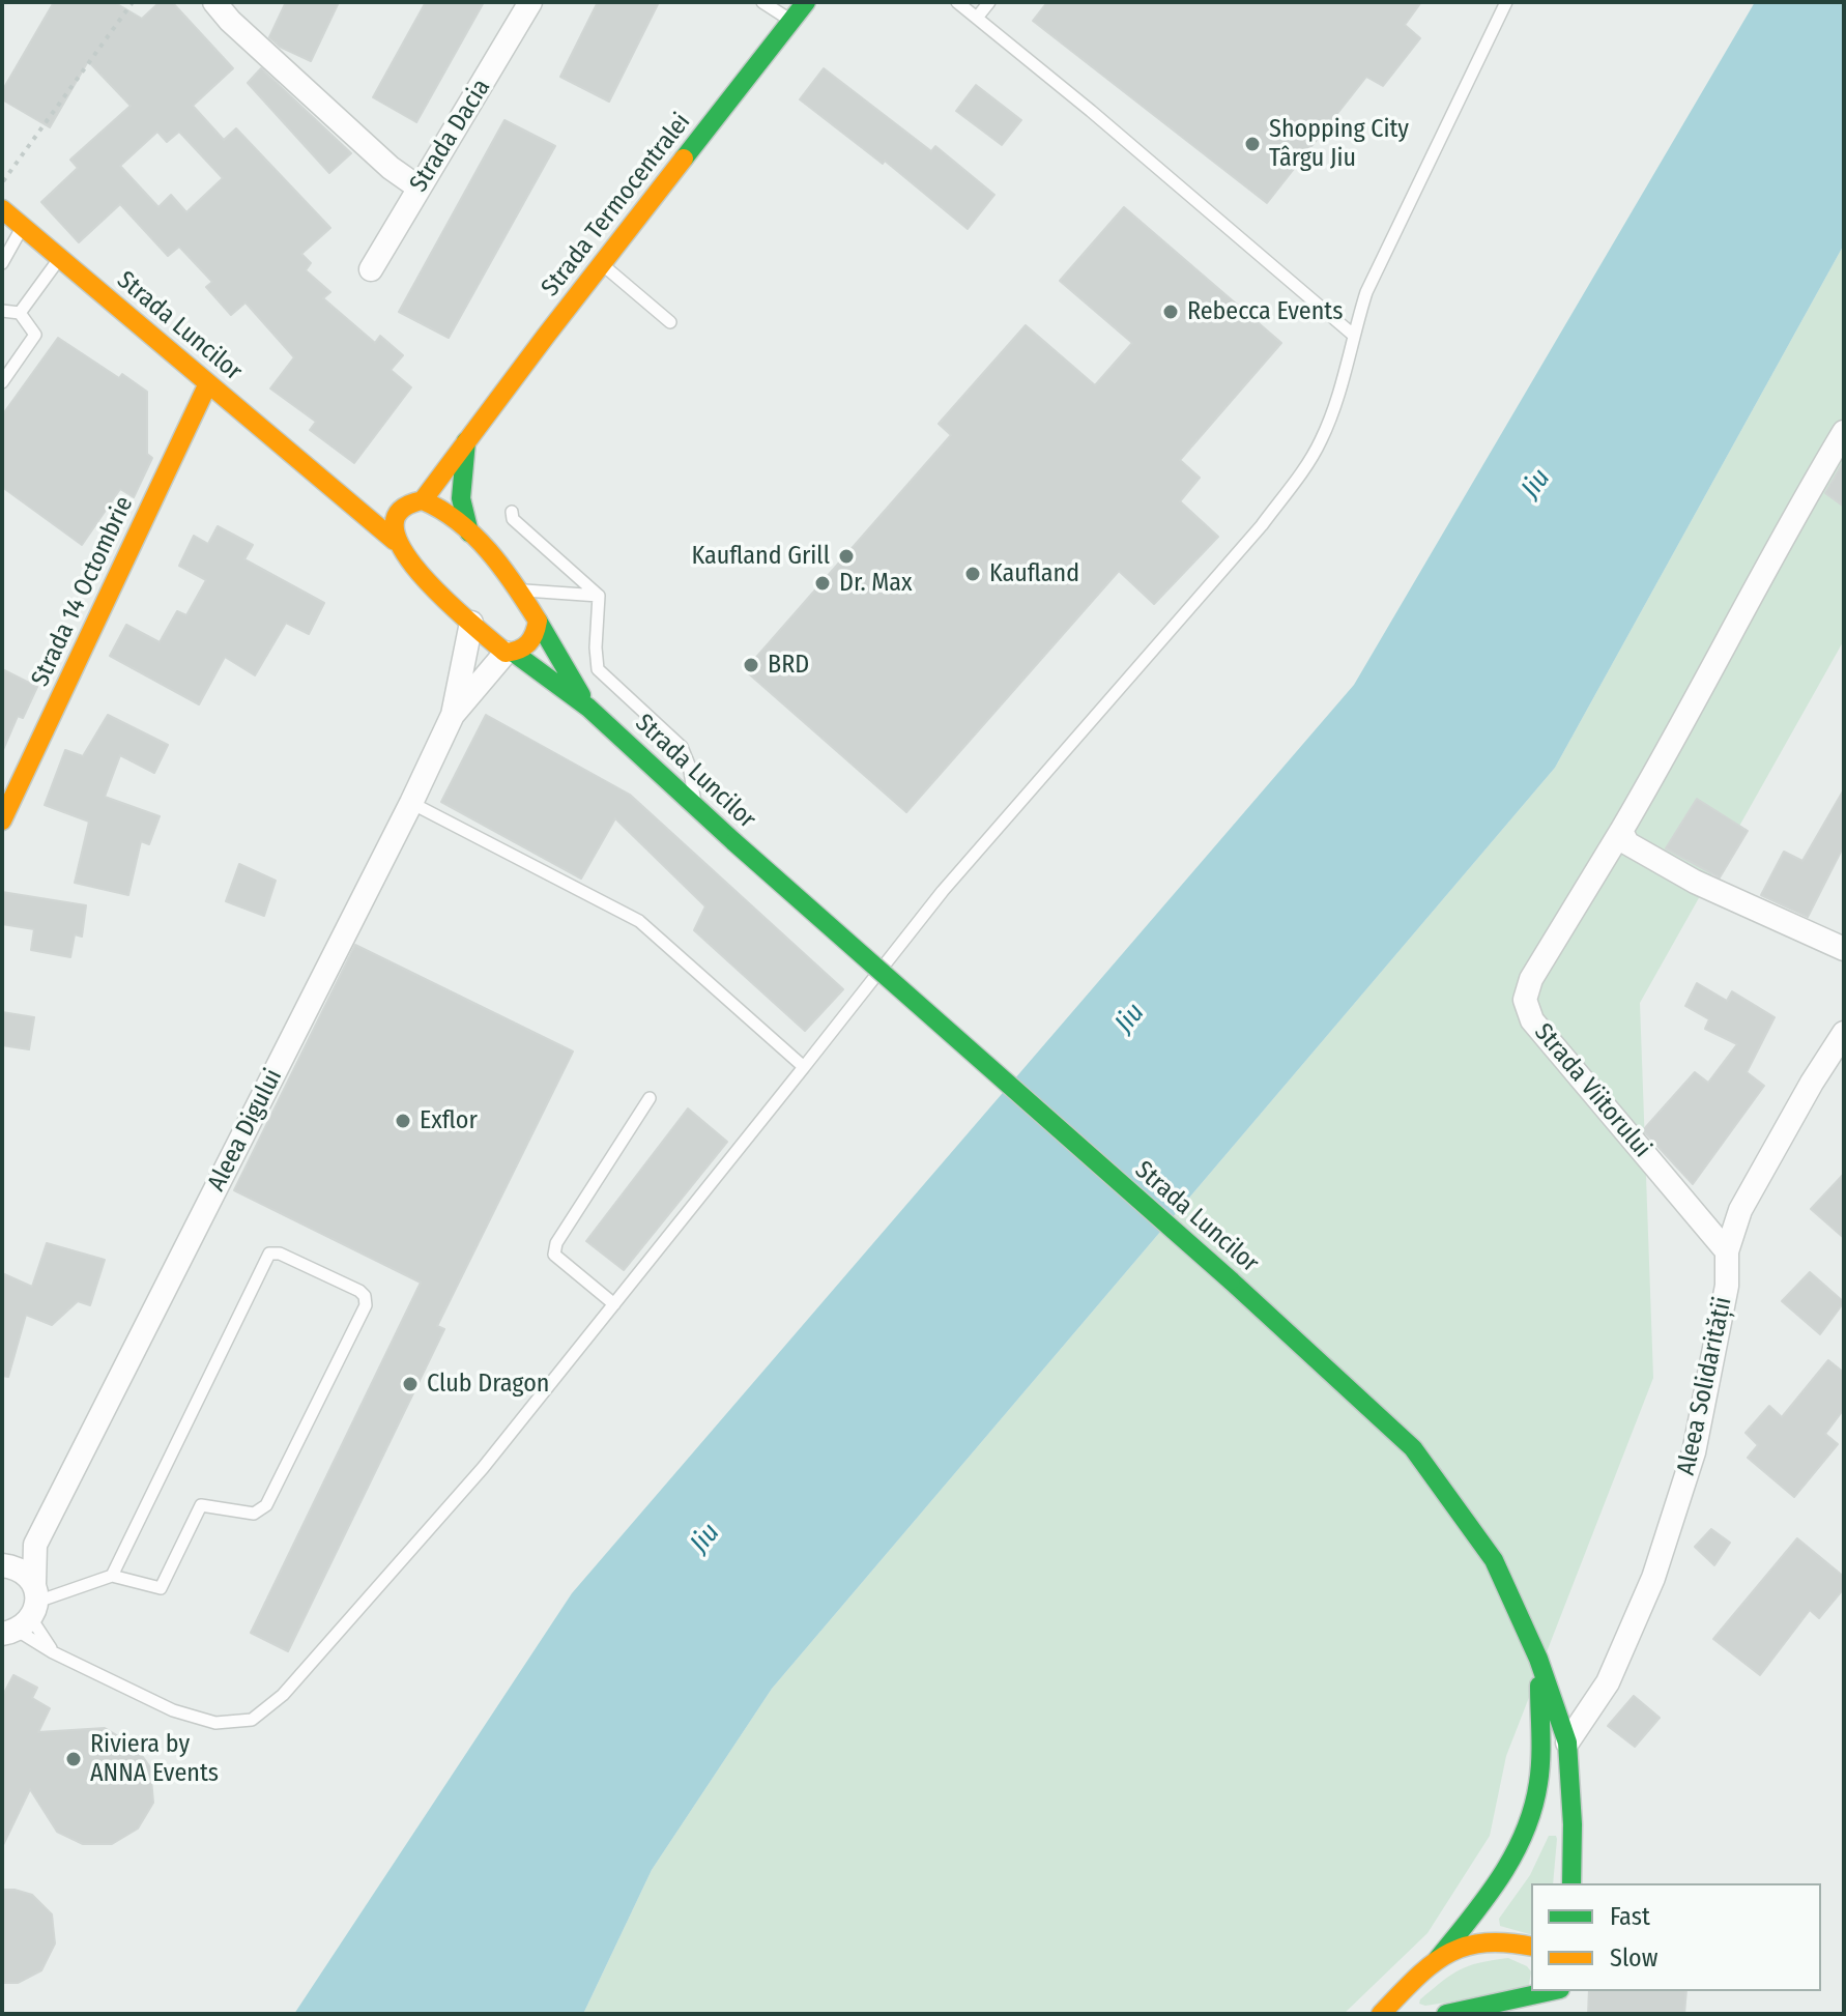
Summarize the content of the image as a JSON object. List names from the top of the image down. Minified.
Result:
{"streets":{"main road":["Strada Termocentralei","Strada Luncilor","Strada 14 Octombrie"],"street":["Strada Dacia","Strada Viitorului","Aleea Digului","Aleea Solidarității"]},"crossings":[["Strada Termocentralei","Strada Luncilor"],["Strada Luncilor","Strada 14 Octombrie"],["Strada Luncilor","Aleea Digului"],["Strada Luncilor","Aleea Solidarității"],["Strada Viitorului","Aleea Solidarității"]],"water":["Jiu"],"places":["Shopping City Târgu Jiu","Rebecca Events","Kaufland Grill","Kaufland","Dr. Max","BRD","Exflor","Club Dragon","Riviera by ANNA Events"],"legend":["Fast","Slow"]}
